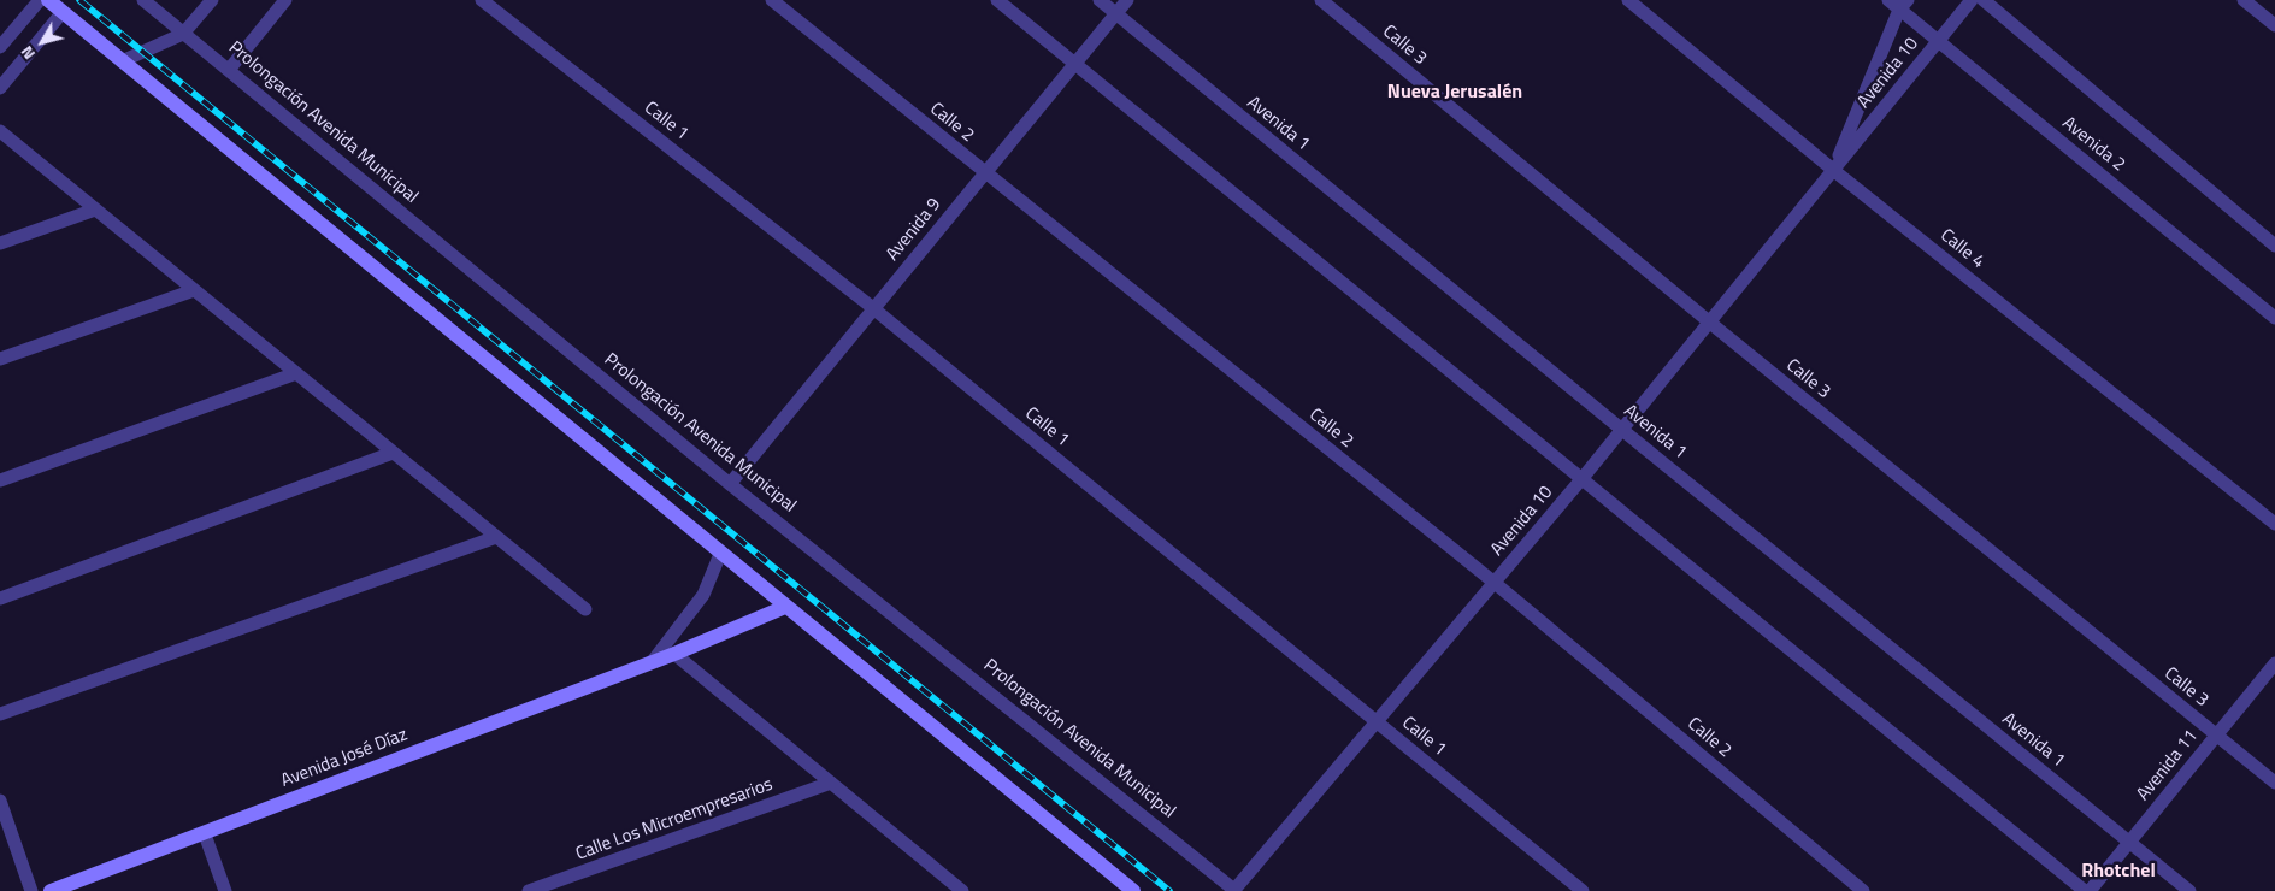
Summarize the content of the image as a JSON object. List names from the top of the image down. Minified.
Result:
{"streets":{"main road":["Avenida José Díaz"],"street":["Calle 3","Avenida 10","Calle 1","Prolongación Avenida Municipal","Calle 2","Avenida 1","Avenida 2","Avenida 9","Calle 4","Avenida 11","Calle Los Microempresarios"]},"crossings":[["Calle 3","Avenida 10"],["Calle 3","Avenida 11"],["Avenida 10","Calle 1"],["Avenida 10","Prolongación Avenida Municipal"],["Avenida 10","Calle 2"],["Avenida 10","Avenida 1"],["Avenida 10","Avenida 2"],["Avenida 10","Calle 4"],["Calle 1","Avenida 9"],["Prolongación Avenida Municipal","Avenida 9"],["Calle 2","Avenida 9"],["Avenida 1","Avenida 9"],["Avenida 1","Avenida 11"]],"districts":["Nueva Jerusalén","Rhotchel"],"north":"bottom left"}
